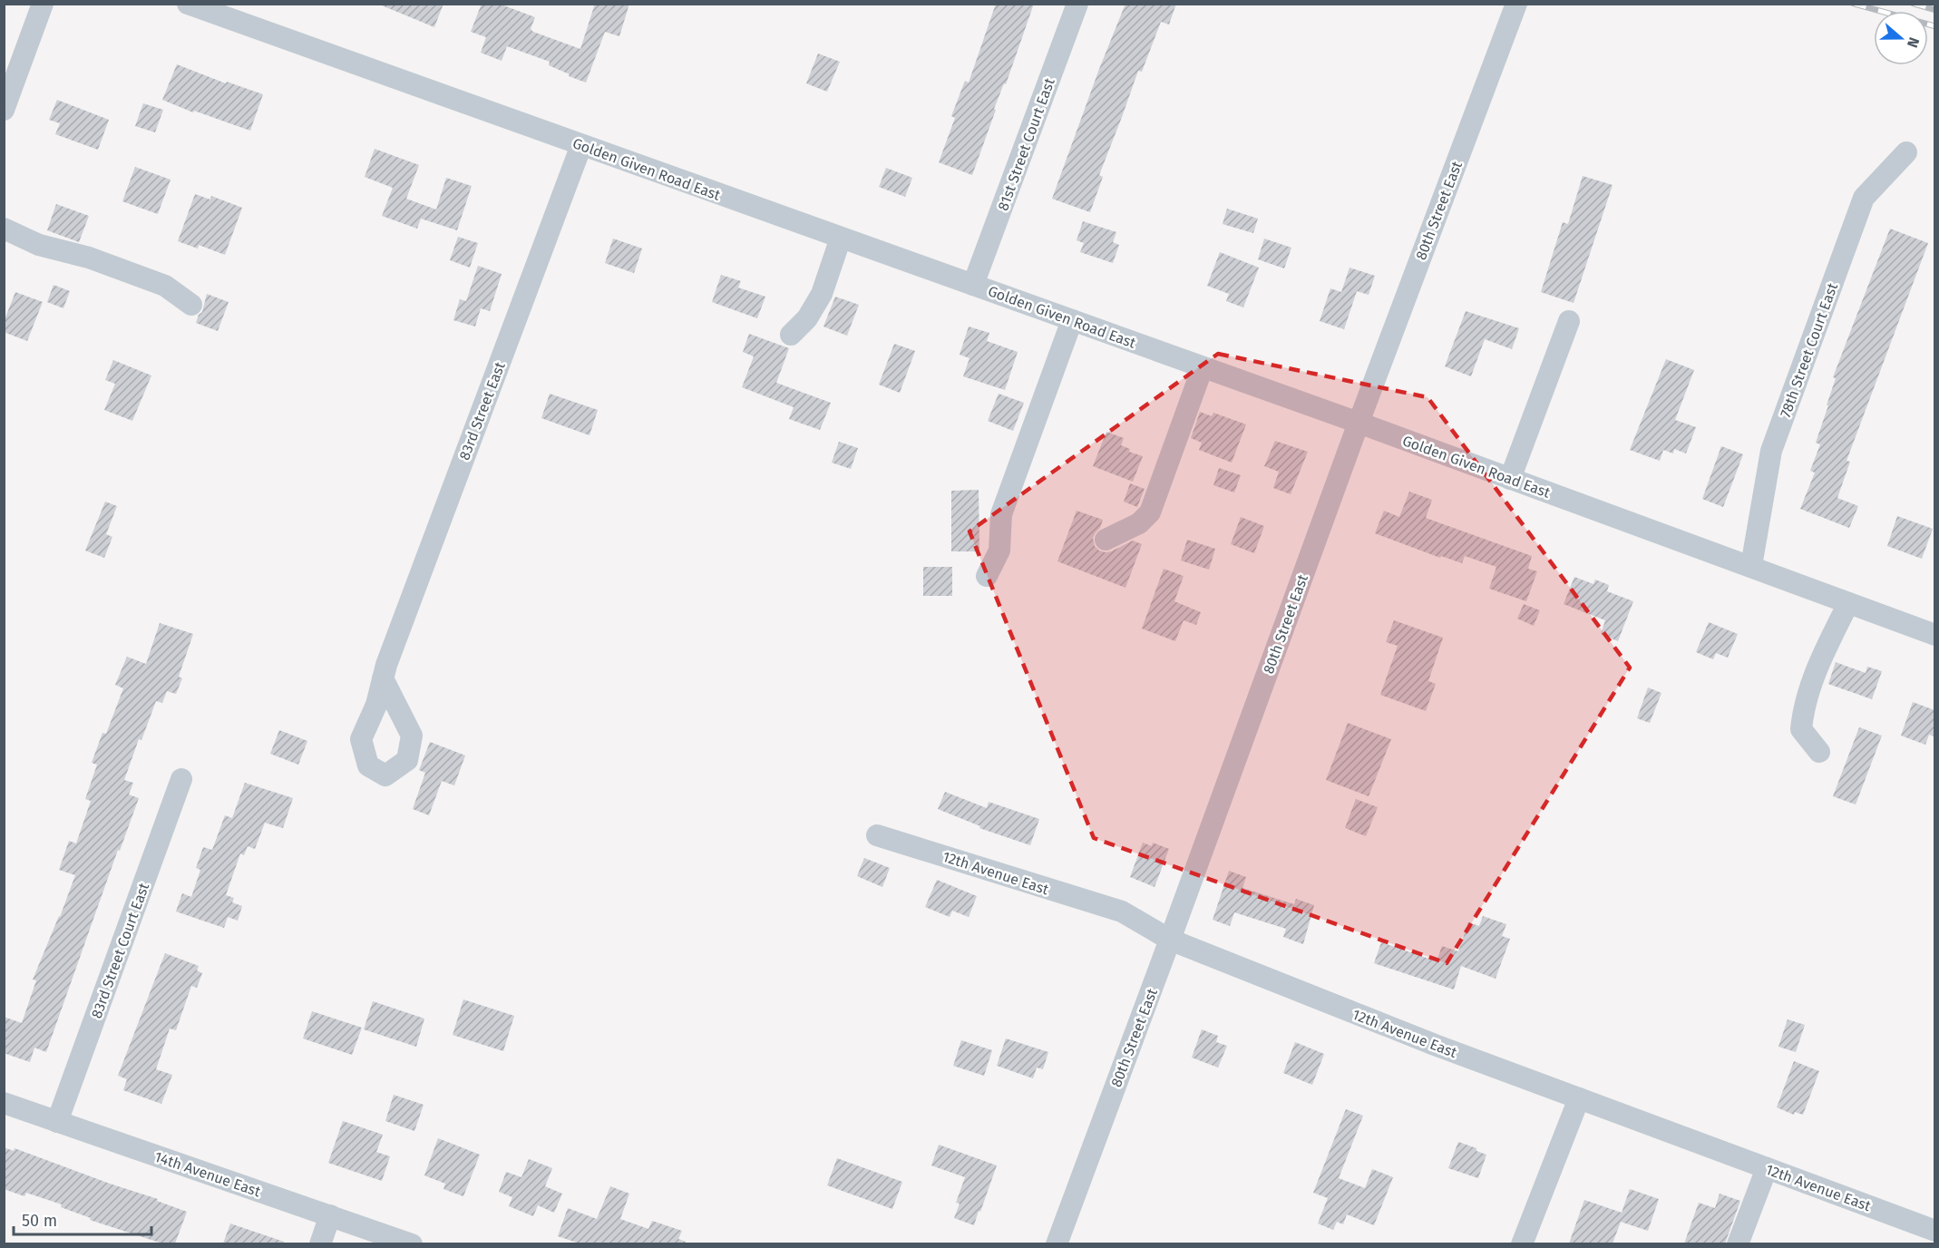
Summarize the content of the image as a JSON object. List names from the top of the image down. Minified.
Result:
{"streets":{"street":["81st Street Court East","Golden Given Road East","80th Street East","78th Street Court East","83rd Street East","12th Avenue East","83rd Street Court East","14th Avenue East"]},"crossings":[["81st Street Court East","Golden Given Road East"],["Golden Given Road East","80th Street East"],["Golden Given Road East","78th Street Court East"],["Golden Given Road East","83rd Street East"],["80th Street East","12th Avenue East"],["83rd Street Court East","14th Avenue East"]],"scale_bar":"50 m","north":"right"}
